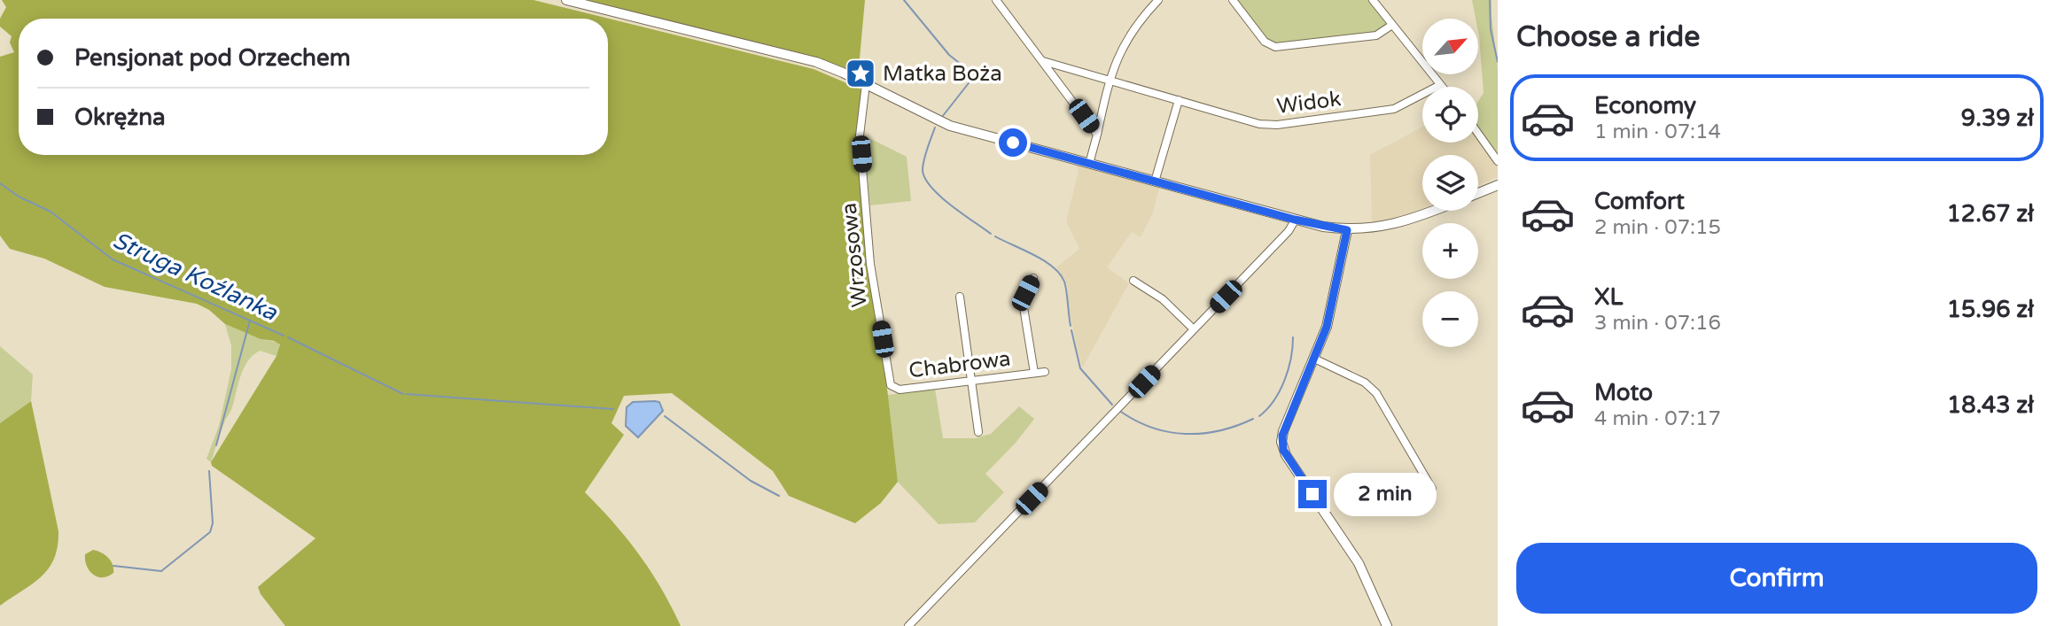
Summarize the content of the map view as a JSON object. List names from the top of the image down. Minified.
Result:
{"streets":{"street":["Widok","Wrzosowa","Chabrowa"]},"crossings":[["Wrzosowa","Chabrowa"]],"water":["Struga Koźlanka"],"places":{"place":["Matka Boża"]},"north":"top right","page":{"heading":"Choose a ride","map_buttons":["+","−"],"banner":["Pensjonat pod Orzechem","Okrężna"],"list":[{"name":"Economy","note":"1 min · 07:14","value":"9.39 zł"},{"name":"Comfort","note":"2 min · 07:15","value":"12.67 zł"},{"name":"XL","note":"3 min · 07:16","value":"15.96 zł"},{"name":"Moto","note":"4 min · 07:17","value":"18.43 zł"}],"bubble":"2 min","buttons":"Confirm"}}
